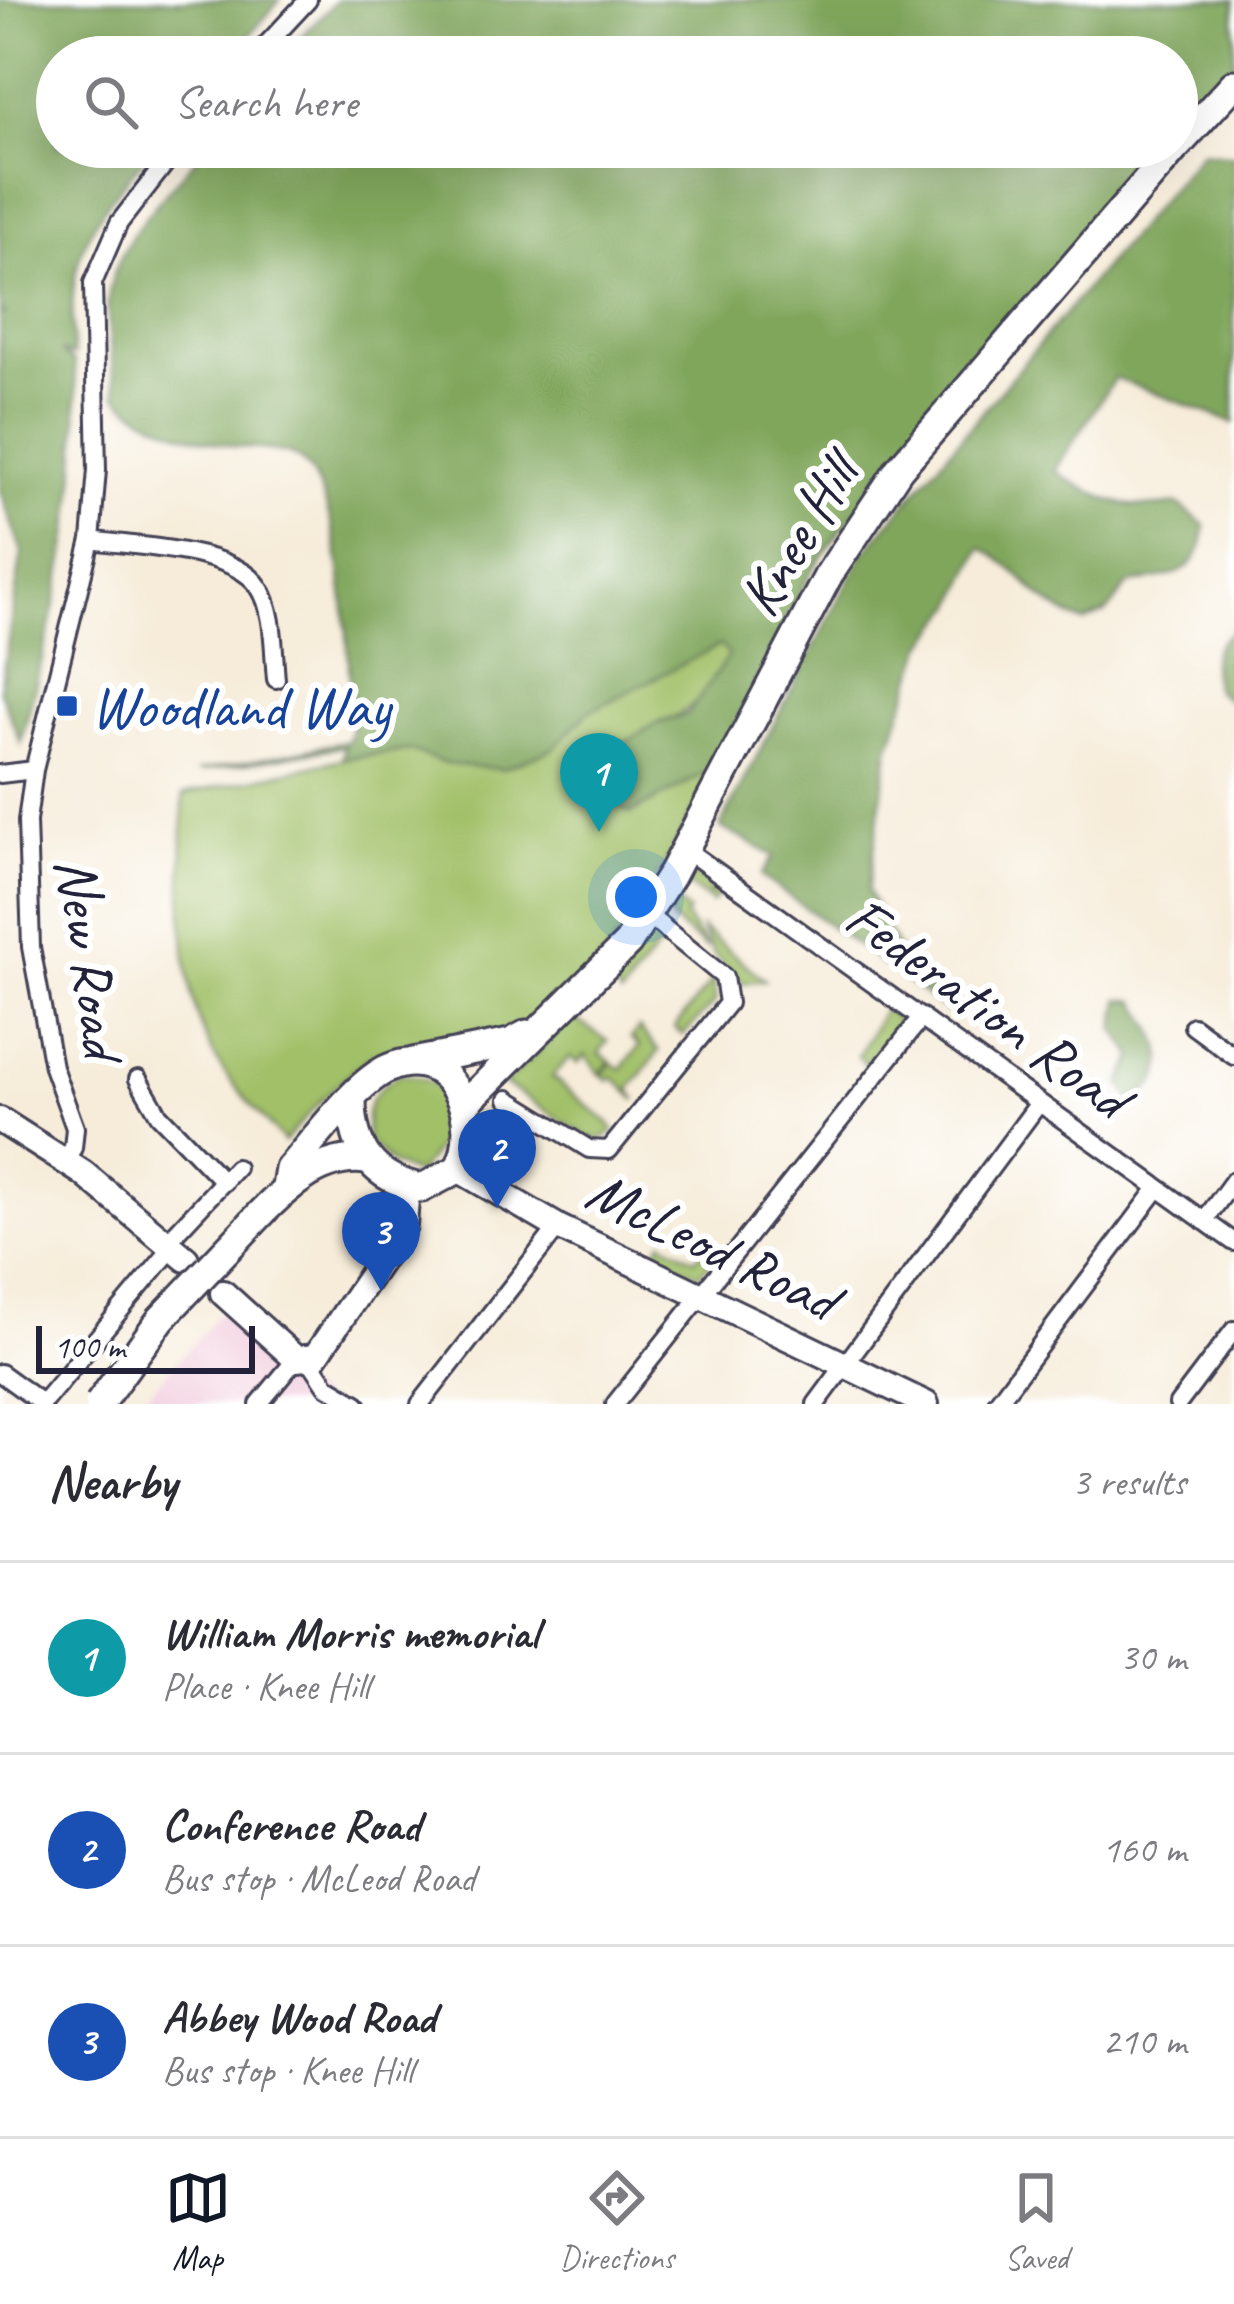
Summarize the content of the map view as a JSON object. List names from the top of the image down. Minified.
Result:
{"streets":{"main road":["Knee Hill","McLeod Road"],"street":["New Road","Federation Road"]},"crossings":[["Knee Hill","Federation Road"],["Knee Hill","McLeod Road"]],"places":{"transit":["Woodland Way"]},"scale_bar":"100 m","page":{"search":"Search here","pins":["1","2","3"],"scale":"100 m","heading":["Nearby","3 results"],"list":[{"mark":"1","name":"William Morris memorial","note":"Place · Knee Hill","value":"30 m"},{"mark":"2","name":"Conference Road","note":"Bus stop · McLeod Road","value":"160 m"},{"mark":"3","name":"Abbey Wood Road","note":"Bus stop · Knee Hill","value":"210 m"}],"nav":["Map","Directions","Saved"]}}
